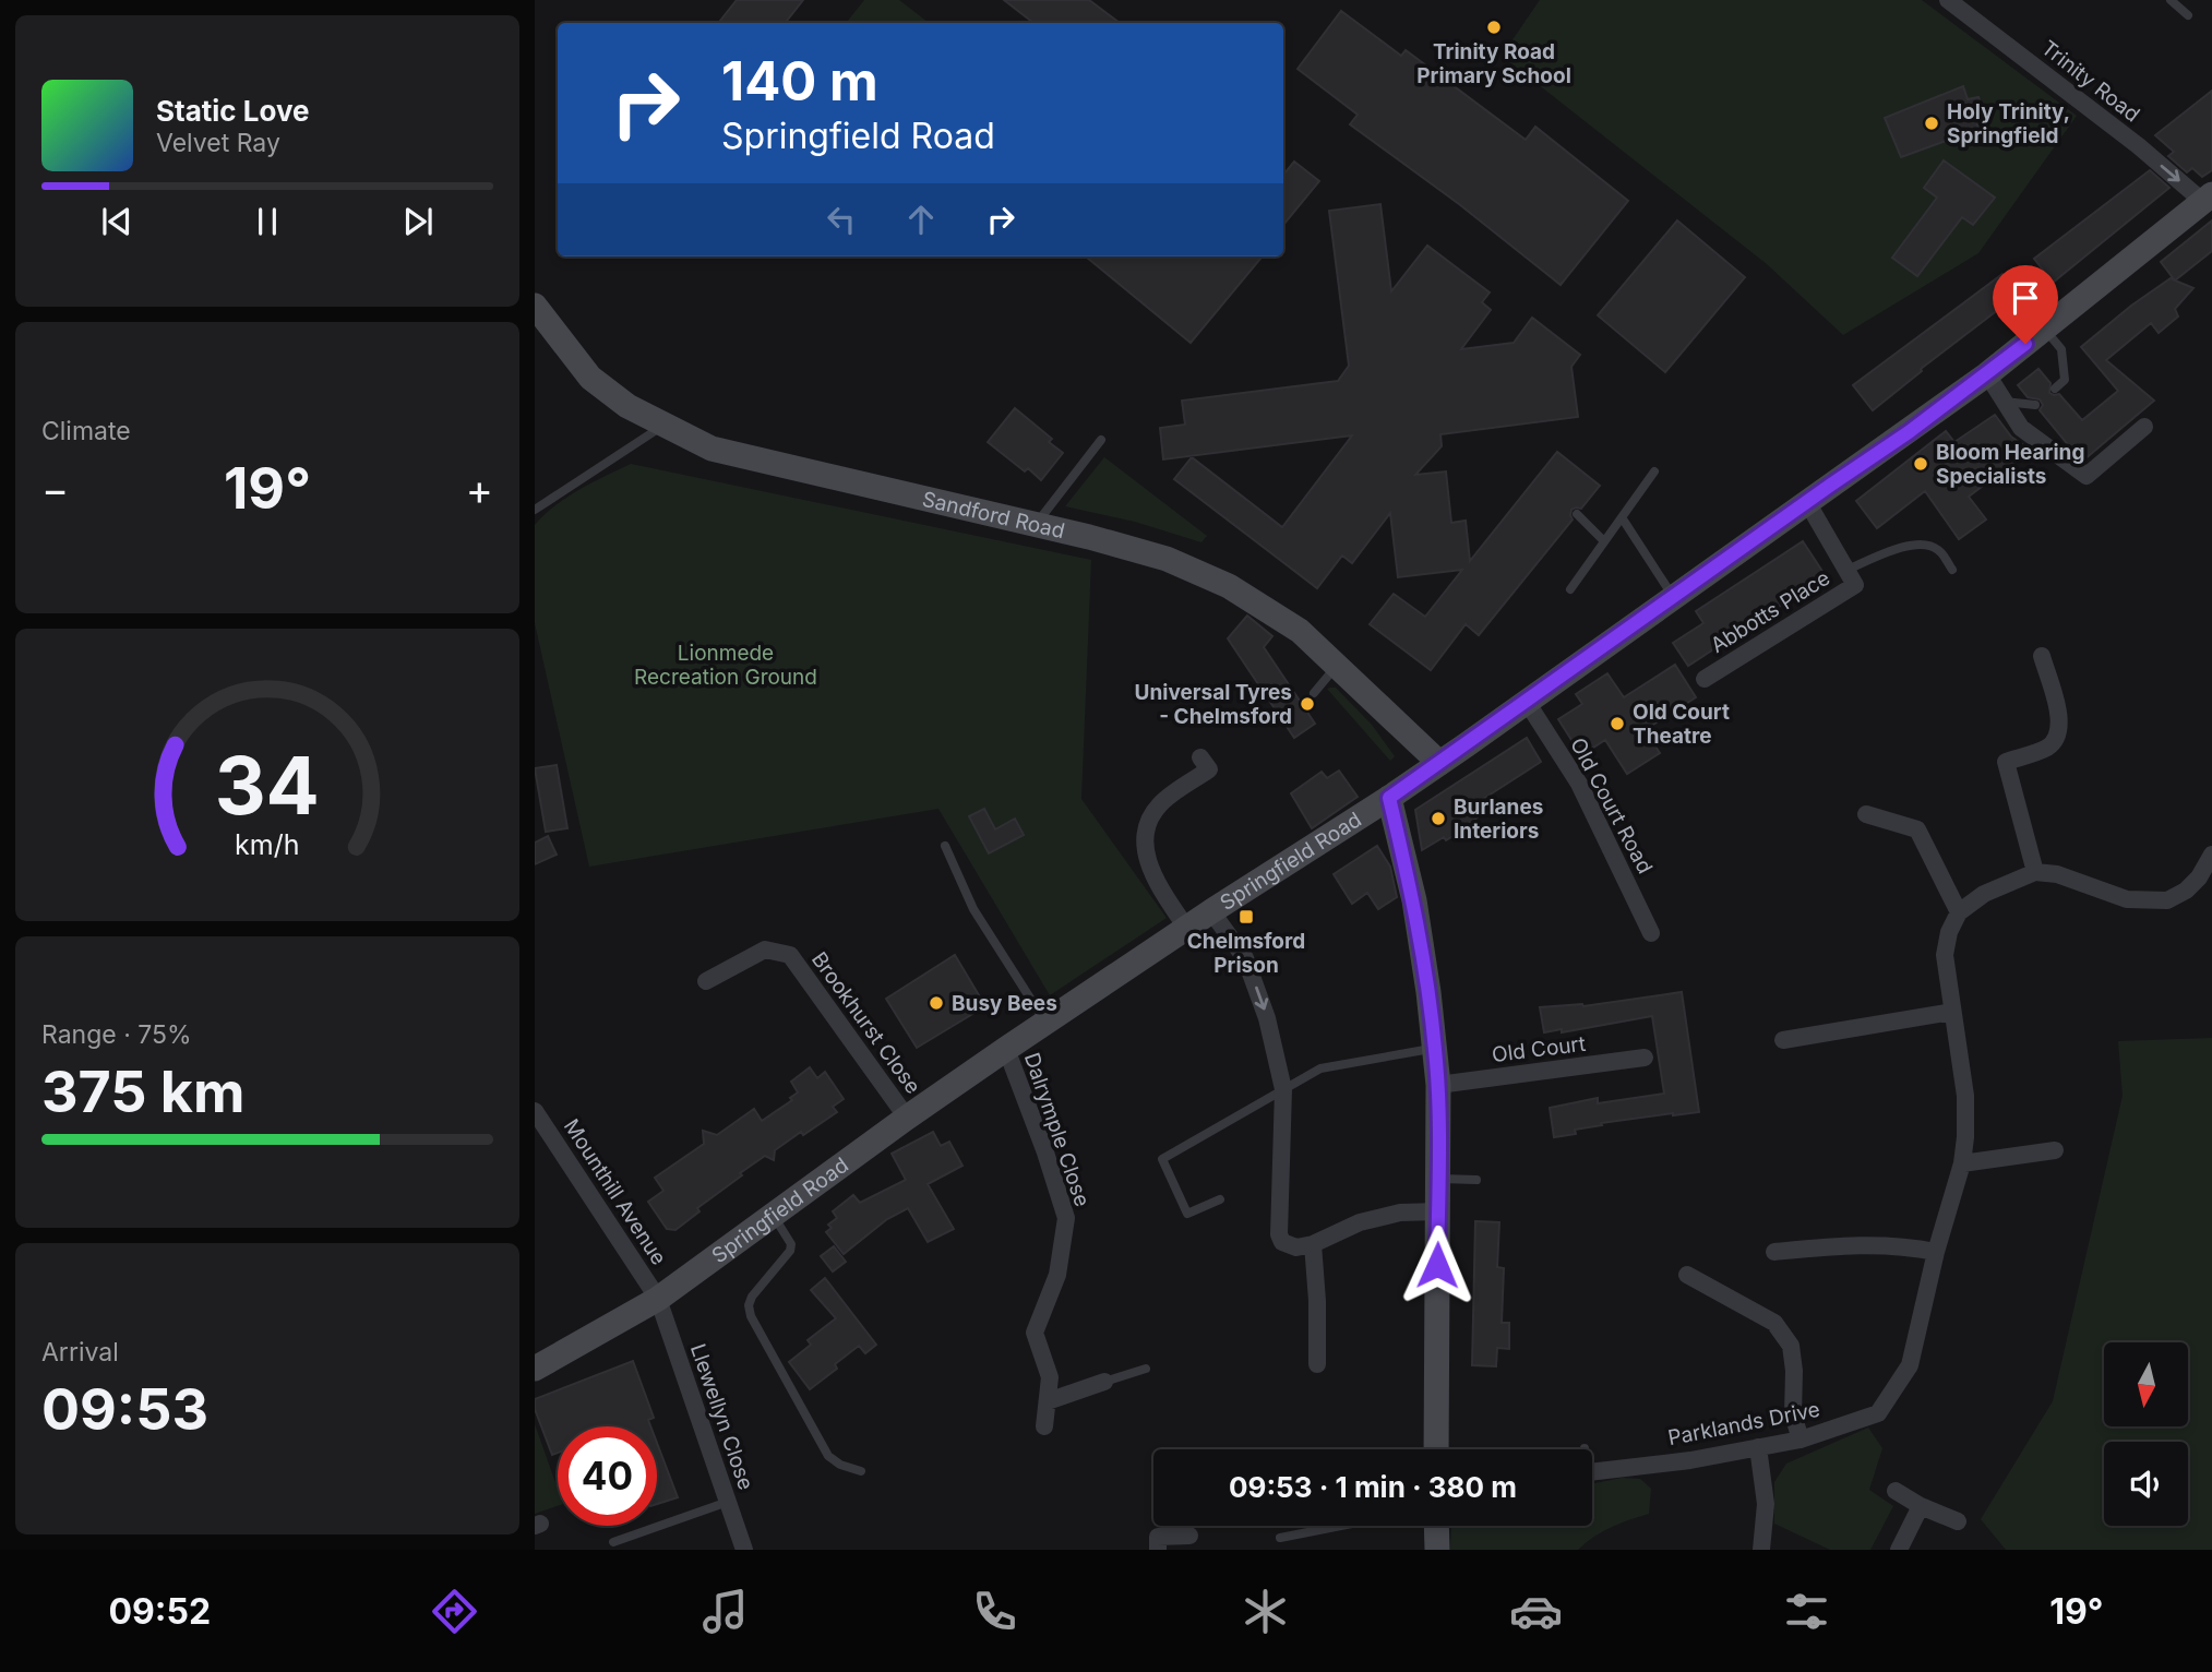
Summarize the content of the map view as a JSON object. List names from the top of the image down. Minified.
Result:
{"streets":{"main road":["Sandford Road","Springfield Road"],"street":["Trinity Road","Abbotts Place","Old Court Road","Brookhurst Close","Old Court","Dalrymple Close","Mounthill Avenue","Llewellyn Close","Parklands Drive"]},"crossings":[["Trinity Road","Springfield Road"],["Sandford Road","Springfield Road"],["Abbotts Place","Springfield Road"],["Old Court Road","Springfield Road"],["Springfield Road","Brookhurst Close"],["Springfield Road","Dalrymple Close"],["Springfield Road","Mounthill Avenue"],["Springfield Road","Llewellyn Close"],["Mounthill Avenue","Llewellyn Close"]],"one_way":["Trinity Road"],"parks":["Lionmede Recreation Ground"],"places":{"other":["Trinity Road Primary School","Holy Trinity, Springfield","Bloom Hearing Specialists","Universal Tyres - Chelmsford","Old Court Theatre","Burlanes Interiors","Busy Bees"],"transit":["Chelmsford Prison"]},"north":"bottom","page":{"turn":["140 m","Springfield Road"],"song":["Static Love","Velvet Ray"],"tile":["Climate",["Range · 75%","375 km"],["Arrival","09:53"]],"heat":["−","19°","+"],"limit":"40","trip":"09:53 · 1 min · 380 m","tabs":["09:52","19°"],"gauge":["34","km/h"]}}
